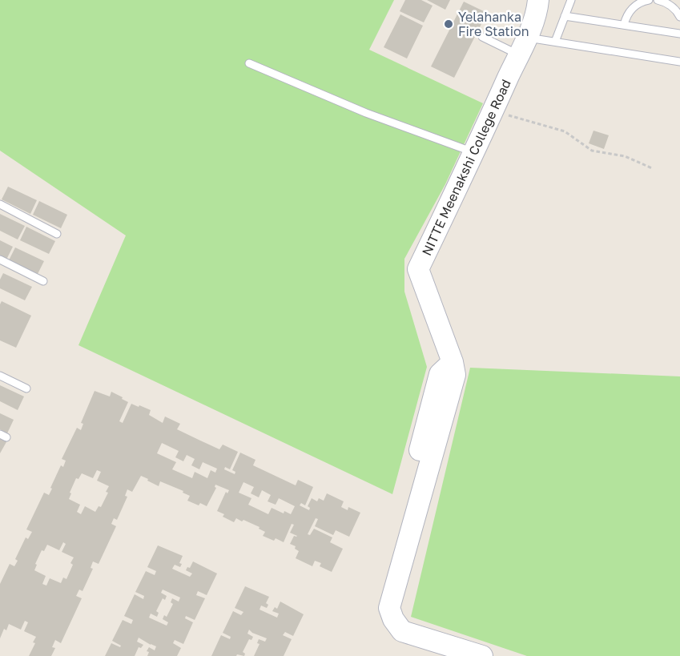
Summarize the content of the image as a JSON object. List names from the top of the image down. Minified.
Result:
{"streets":{"street":["NITTE Meenakshi College Road"]},"places":["Yelahanka Fire Station"]}
